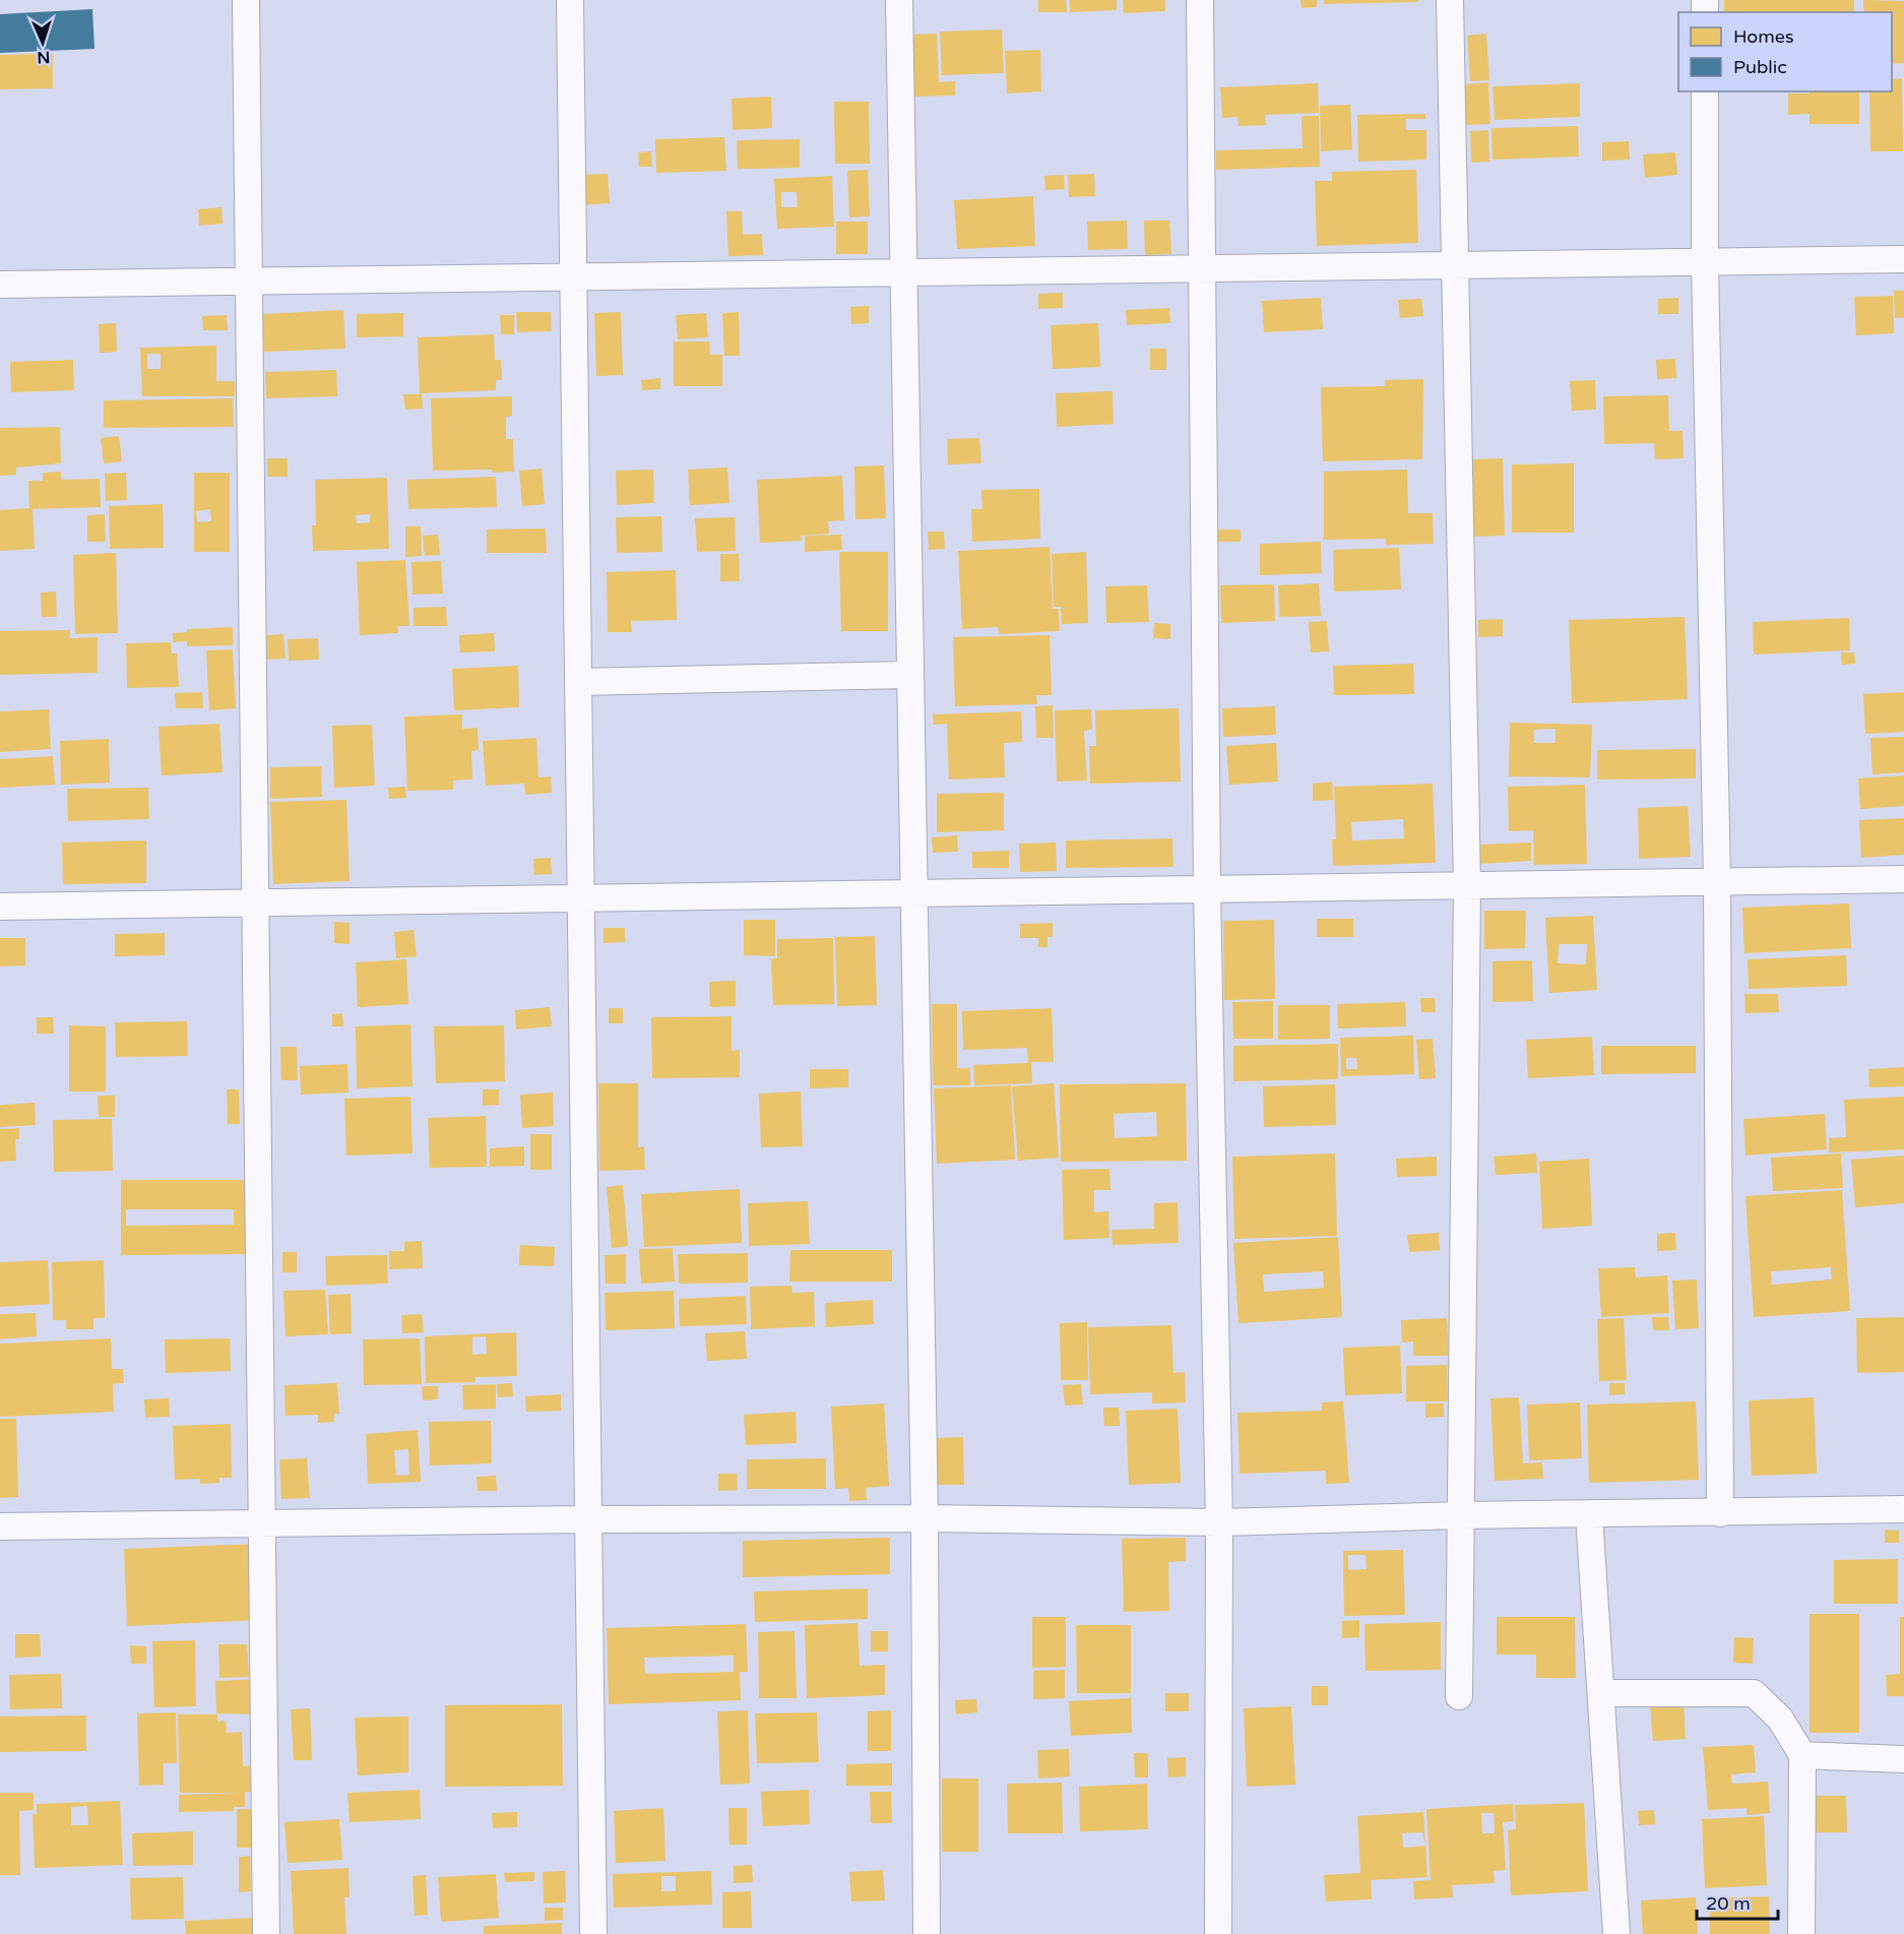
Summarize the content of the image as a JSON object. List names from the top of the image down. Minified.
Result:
{"legend":["Homes","Public"],"scale_bar":"20 m","north":"bottom"}
